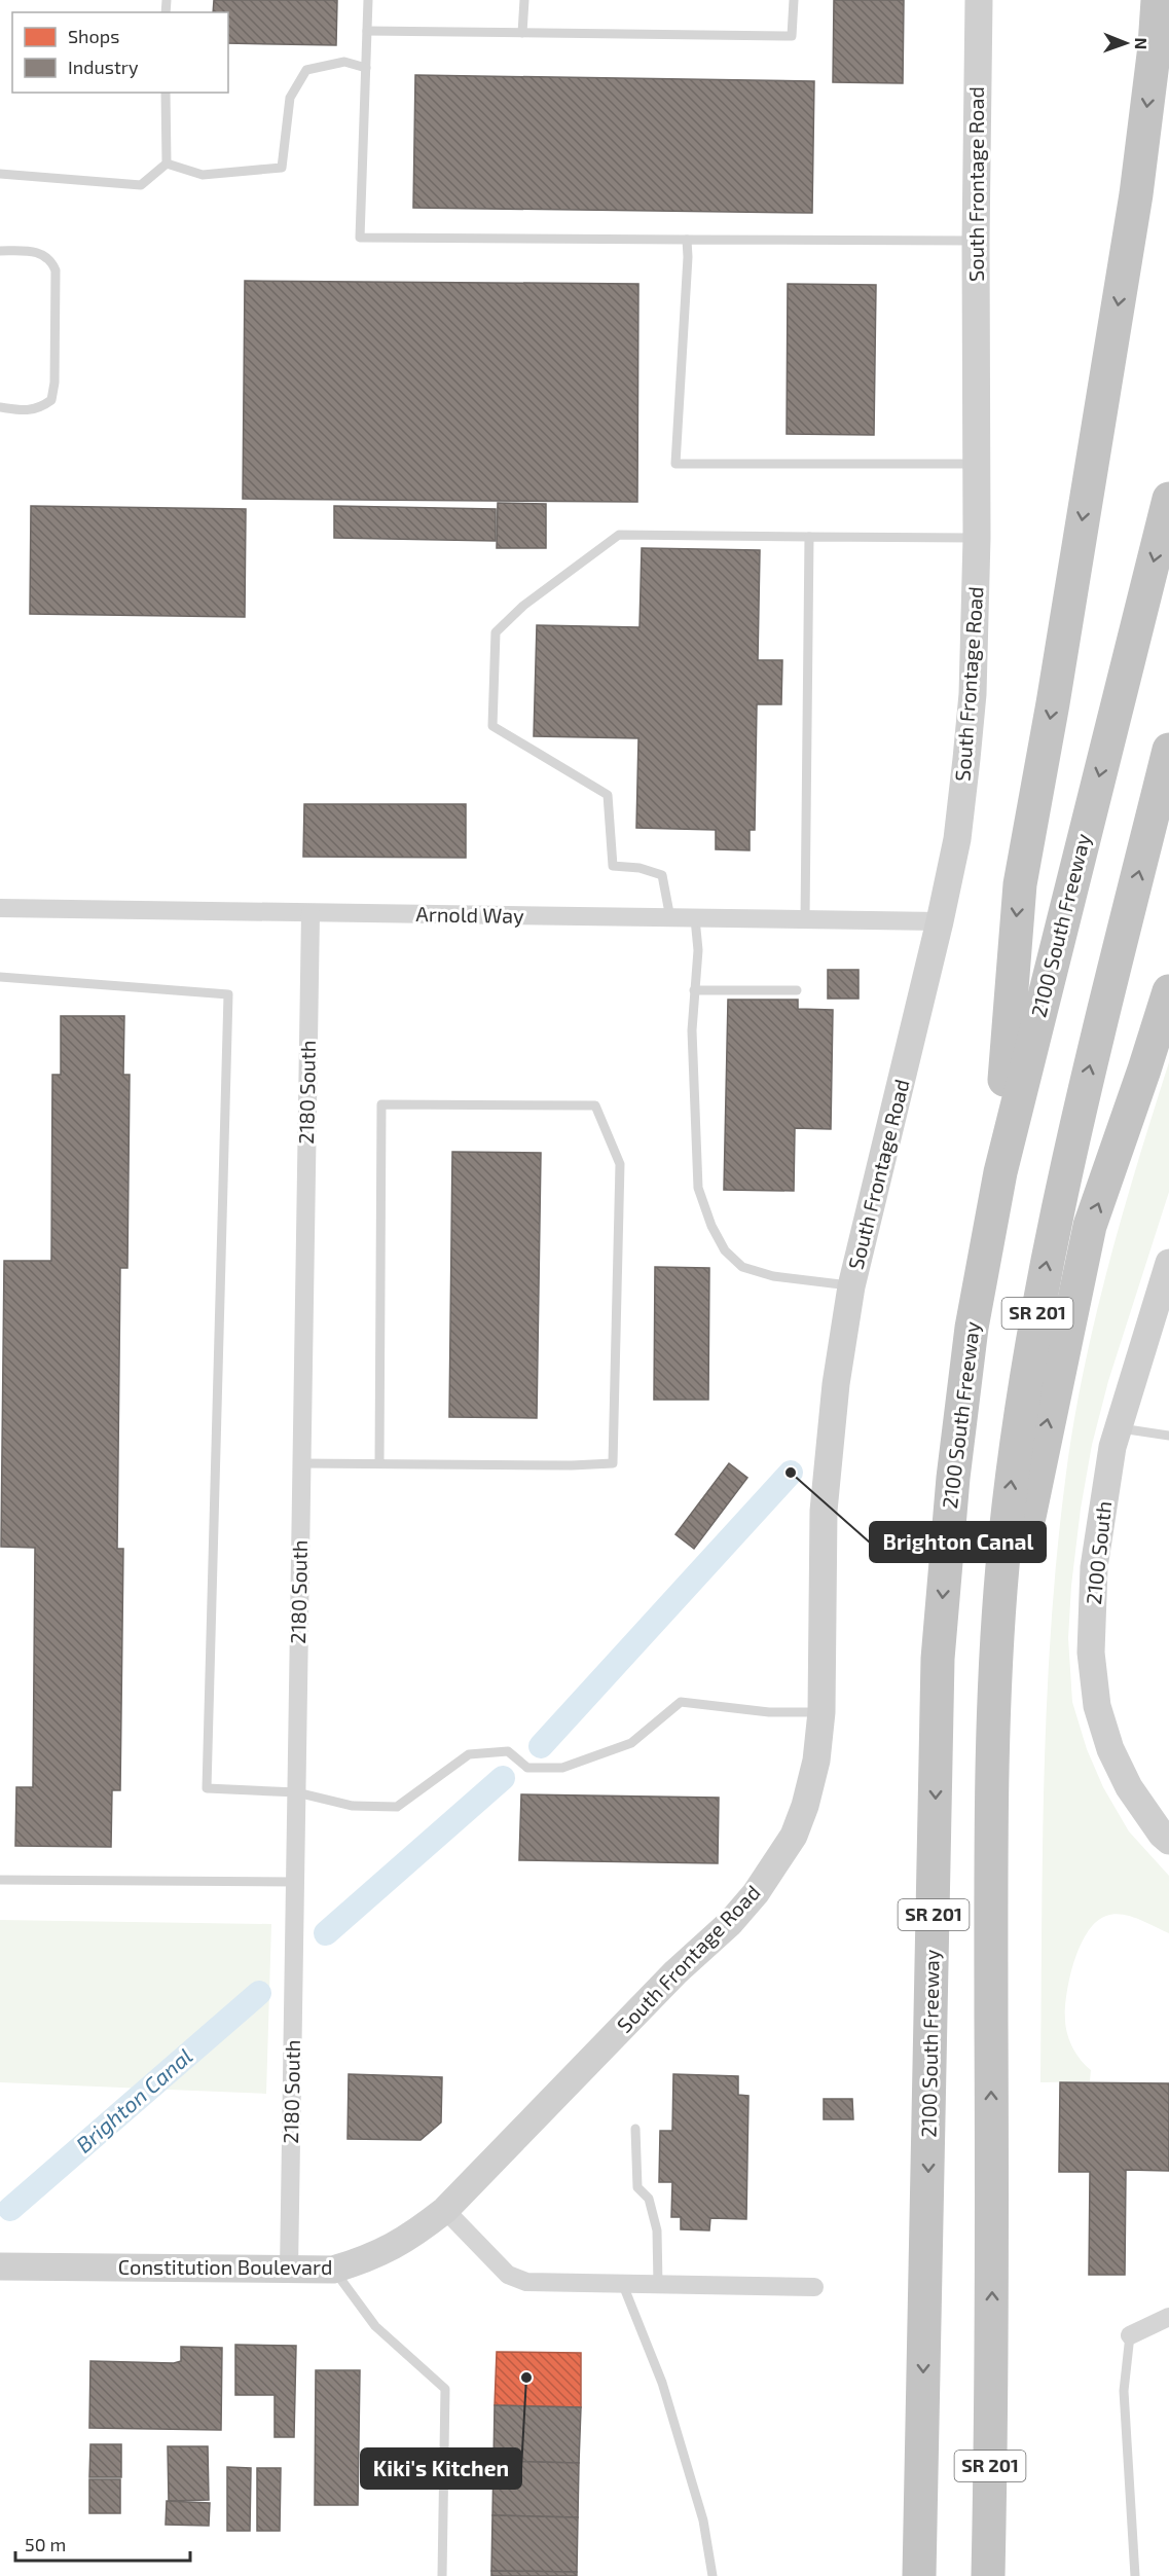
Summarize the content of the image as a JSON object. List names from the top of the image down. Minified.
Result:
{"streets":{"highway":["2100 South Freeway","SR 201"],"street":["South Frontage Road","Arnold Way","2180 South","2100 South","Constitution Boulevard"]},"crossings":[["South Frontage Road","Arnold Way"],["South Frontage Road","Constitution Boulevard"],["Arnold Way","2180 South"],["2180 South","Constitution Boulevard"]],"water":["Brighton Canal"],"places":["Brighton Canal","Kiki's Kitchen"],"legend":["Shops","Industry"],"scale_bar":"50 m","north":"right"}
